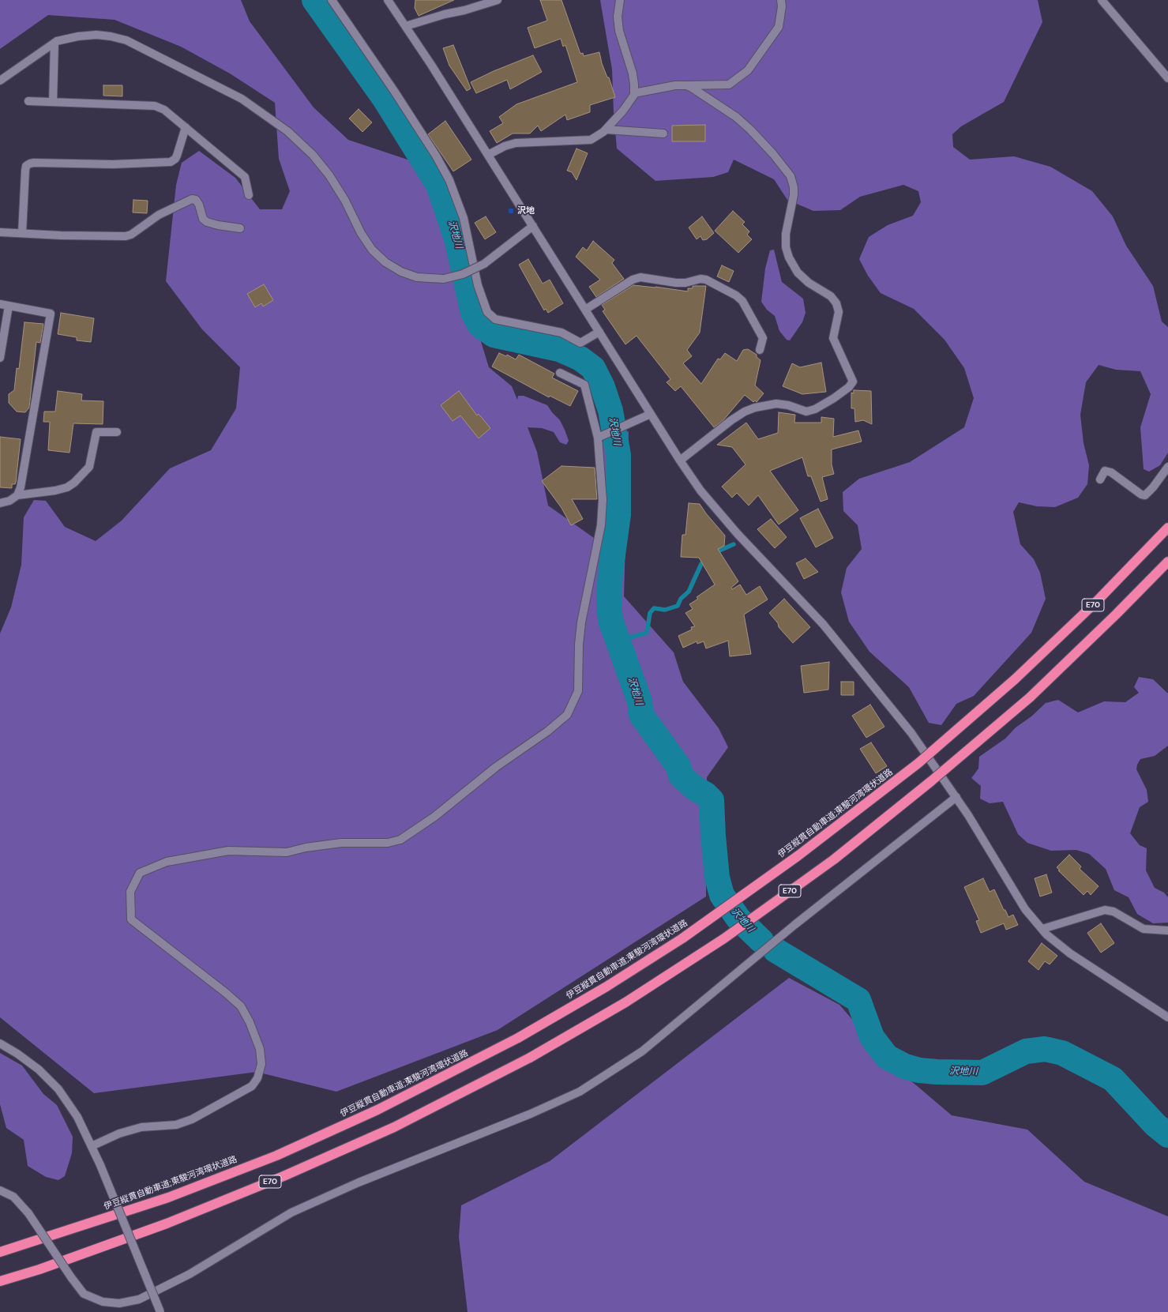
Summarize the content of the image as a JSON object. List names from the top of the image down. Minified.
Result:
{"streets":{"highway":["E70","伊豆縦貫自動車道;東駿河湾環状道路"]},"water":["沢地川"],"places":["沢地"]}
